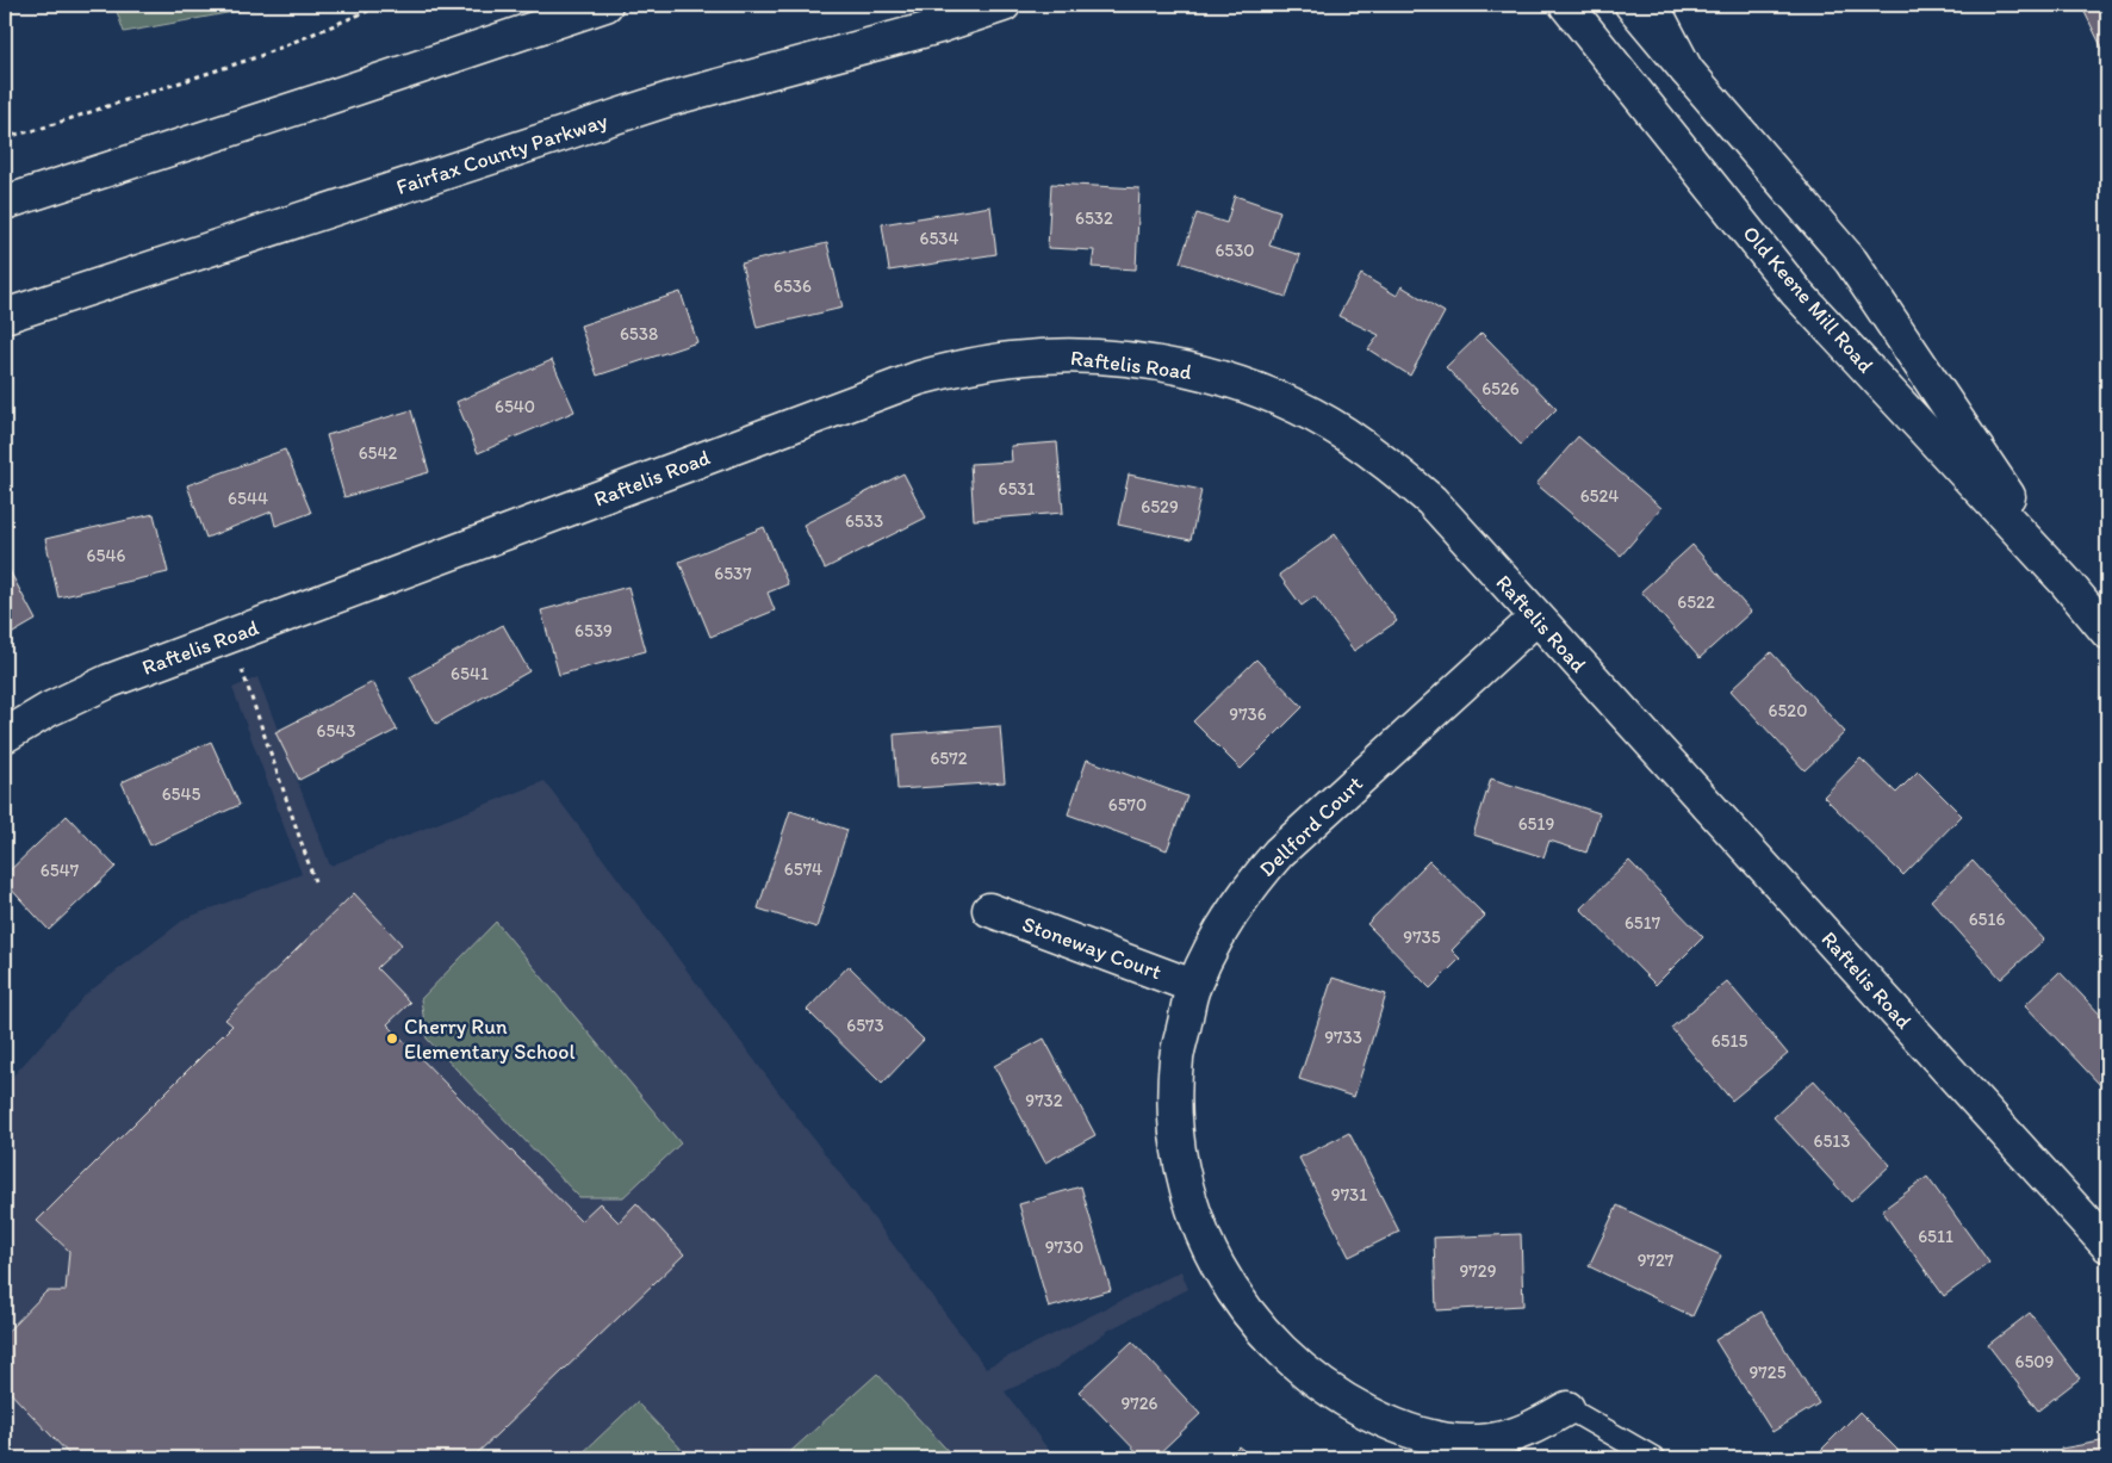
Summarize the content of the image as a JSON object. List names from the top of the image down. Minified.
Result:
{"streets":{"main road":["Fairfax County Parkway","Old Keene Mill Road","Raftelis Road","Dellford Court","Stoneway Court"]},"crossings":[["Raftelis Road","Dellford Court"],["Dellford Court","Stoneway Court"]],"places":["Cherry Run Elementary School"],"house_numbers":["6532","6534","6530","6536","6538","6526","6540","6542","6531","6524","6544","6529","6533","6546","6537","6522","6539","6541","6520","9736","6543","6572","6545","6570","6519","6574","6547","6516","6517","9735","6573","9733","6515","9732","6513","9731","6511","9730","9727","9729","6509","9725","9726"]}
